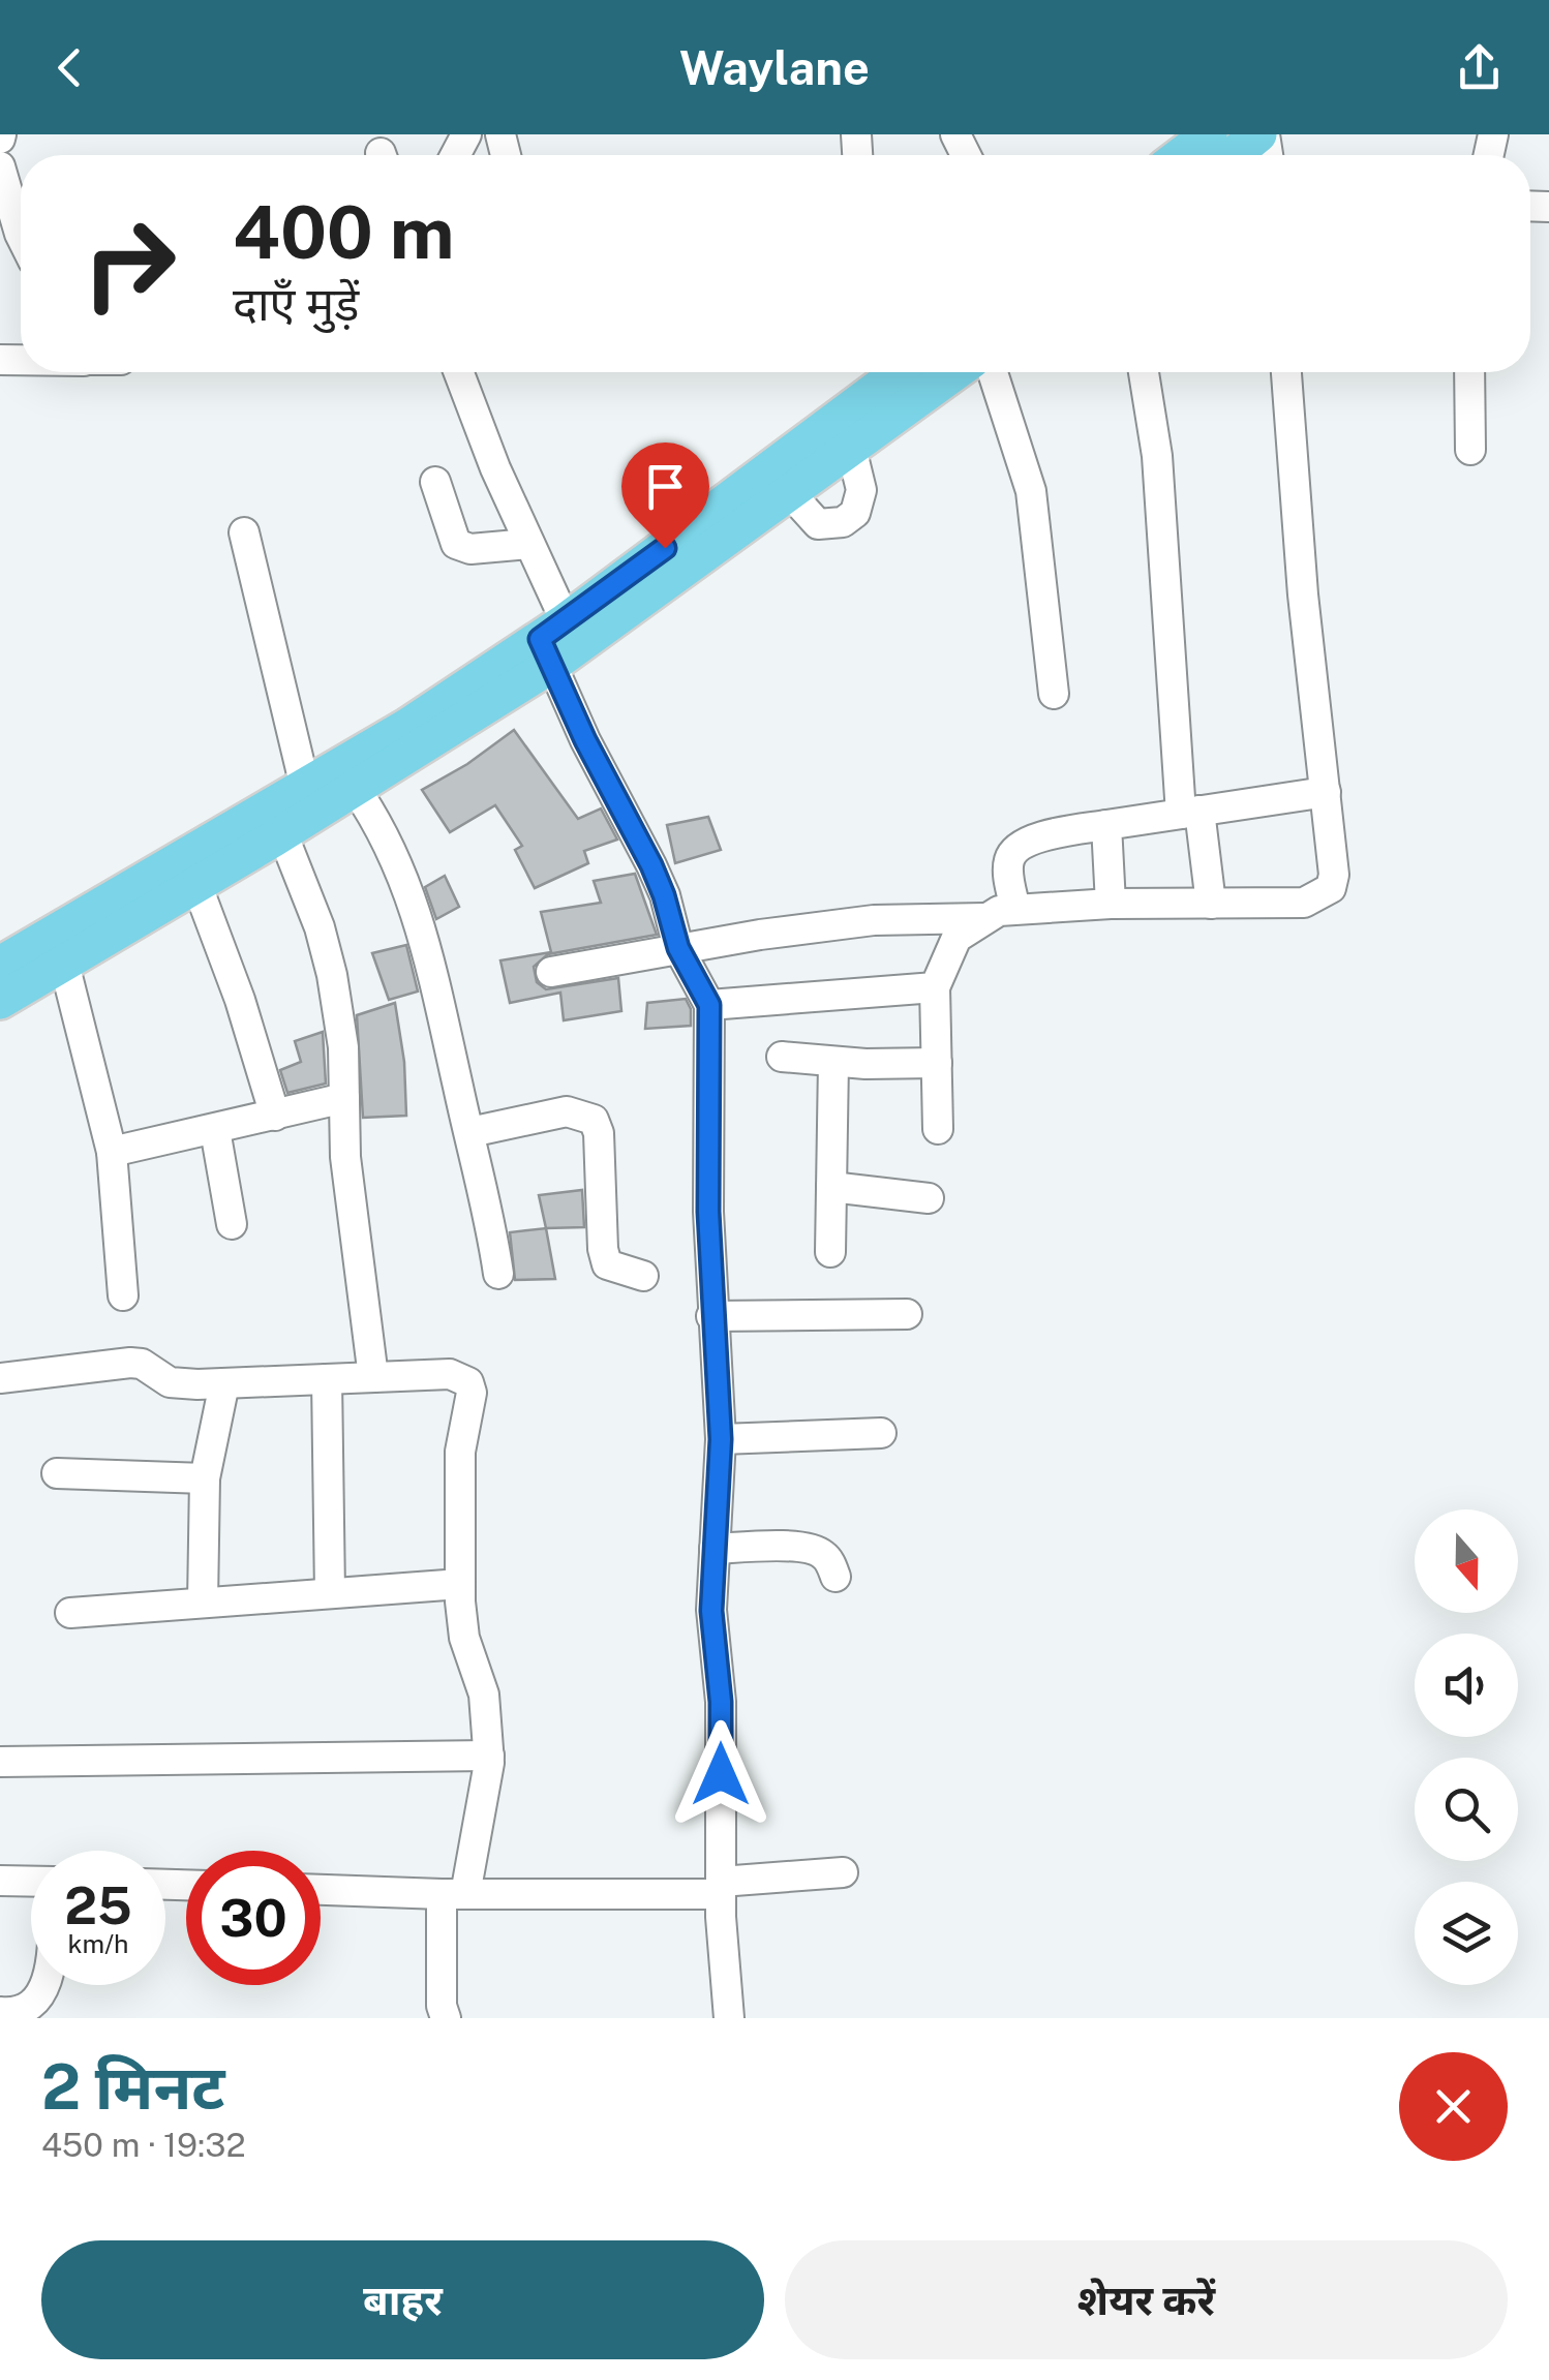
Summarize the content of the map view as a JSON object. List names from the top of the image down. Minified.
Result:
{"north":"bottom","page":{"header":"Waylane","turn":["400 m","दाएँ मुड़ें"],"speed":"25 km/h","limit":"30","heading":["2 मिनट","450 m · 19:32"],"buttons":["बाहर","शेयर करें"]}}
